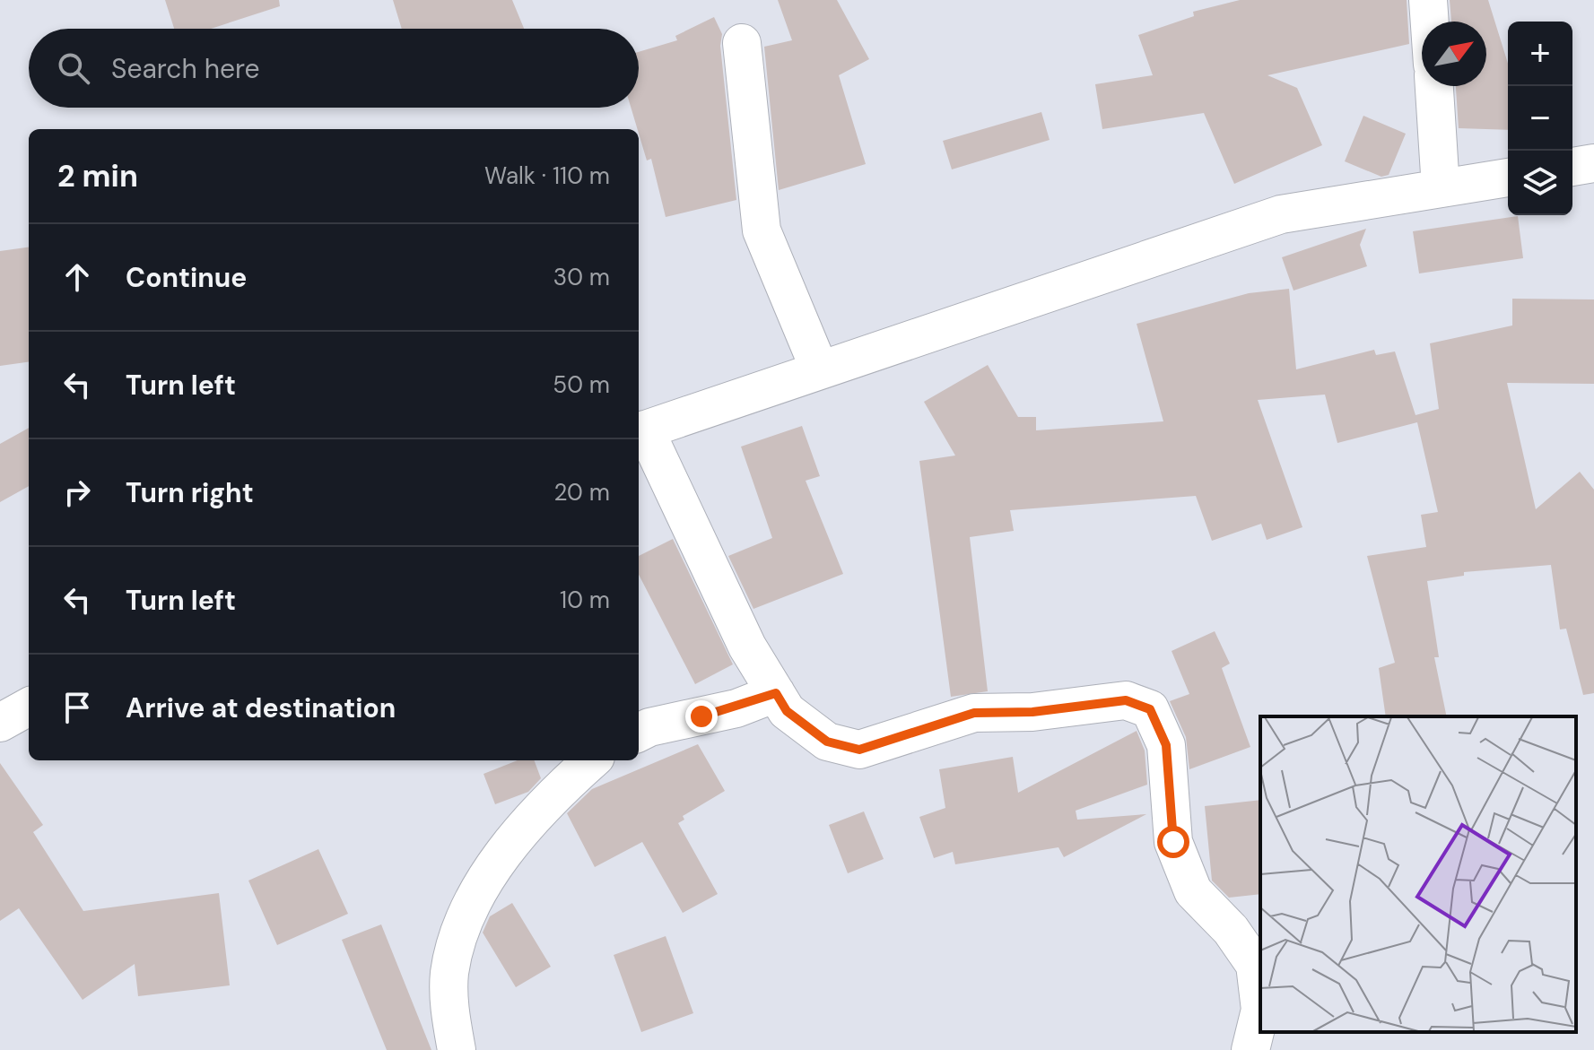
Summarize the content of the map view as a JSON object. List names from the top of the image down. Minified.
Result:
{"north":"top right","page":{"map_buttons":["+","−"],"search":"Search here","heading":["2 min","Walk · 110 m"],"list":[["Continue","30 m"],["Turn left","50 m"],["Turn right","20 m"],["Turn left","10 m"],"Arrive at destination"]}}
